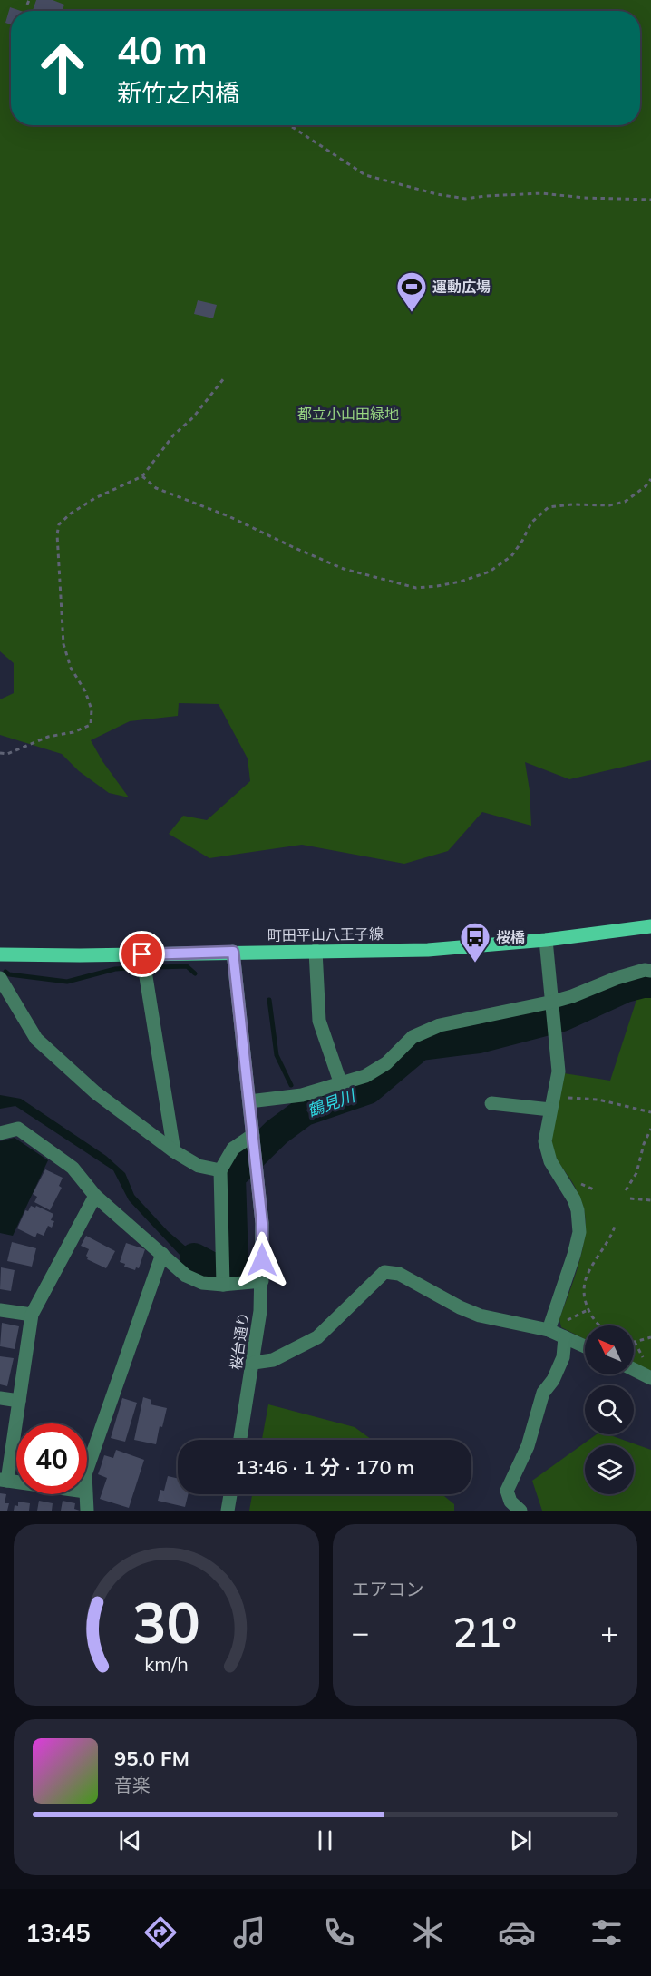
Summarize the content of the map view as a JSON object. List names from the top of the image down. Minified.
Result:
{"streets":{"main road":["町田平山八王子線"],"street":["桜台通り"]},"water":["鶴見川"],"parks":["都立小山田緑地"],"places":{"sports":["運動広場"],"bus stop":["桜橋"]},"north":"top left","page":{"turn":["40 m","新竹之内橋"],"limit":"40","trip":"13:46 · 1 分 · 170 m","tile":"エアコン","heat":["−","21°","+"],"song":["95.0 FM","音楽"],"tabs":"13:45","gauge":["30","km/h"]}}
